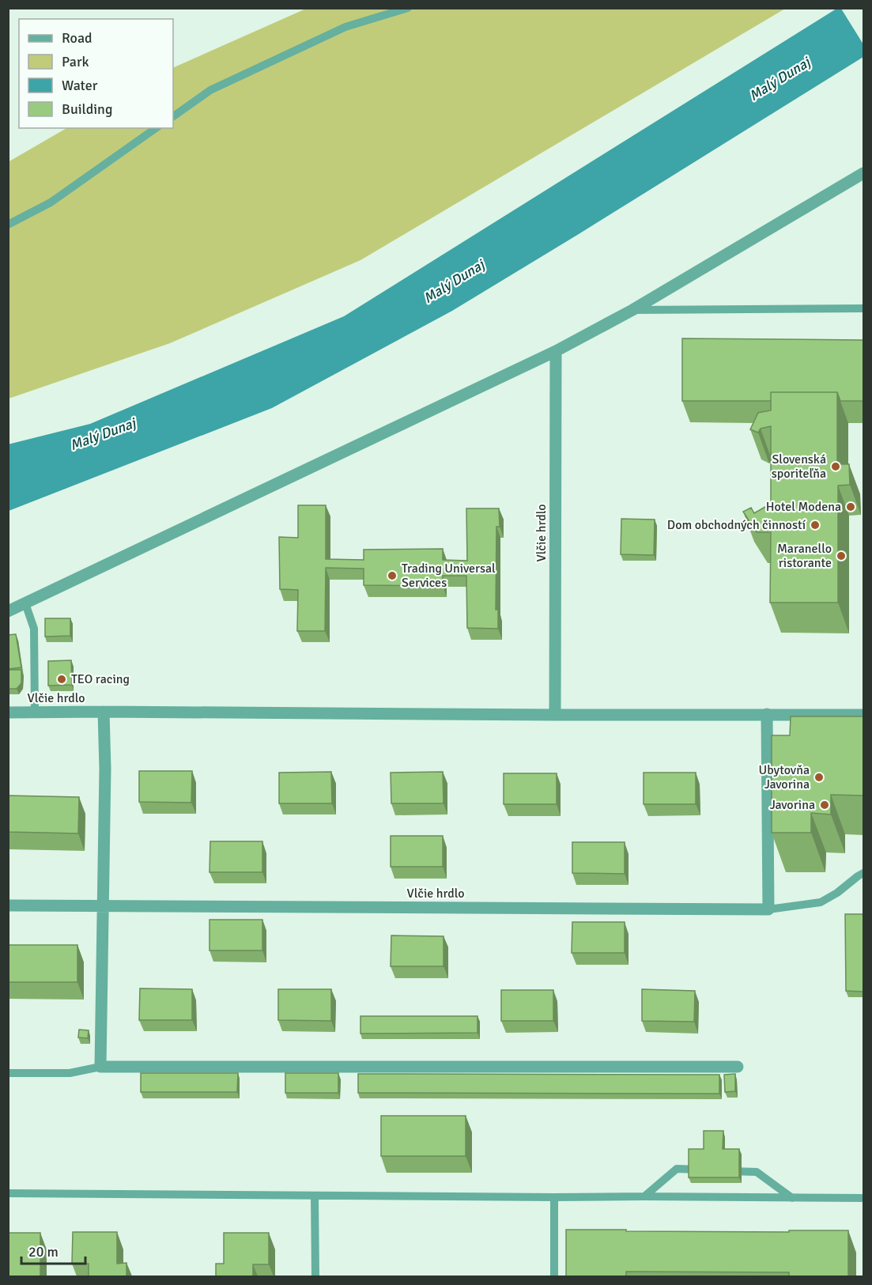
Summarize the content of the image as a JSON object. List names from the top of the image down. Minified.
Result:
{"streets":{"street":["Vlčie hrdlo"]},"water":["Malý Dunaj"],"places":["Slovenská sporiteľňa","Hotel Modena","Dom obchodných činností","Maranello ristorante","Trading Universal Services","TEO racing","Ubytovňa Javorina","Javorina"],"legend":["Road","Park","Water","Building"],"scale_bar":"20 m"}
